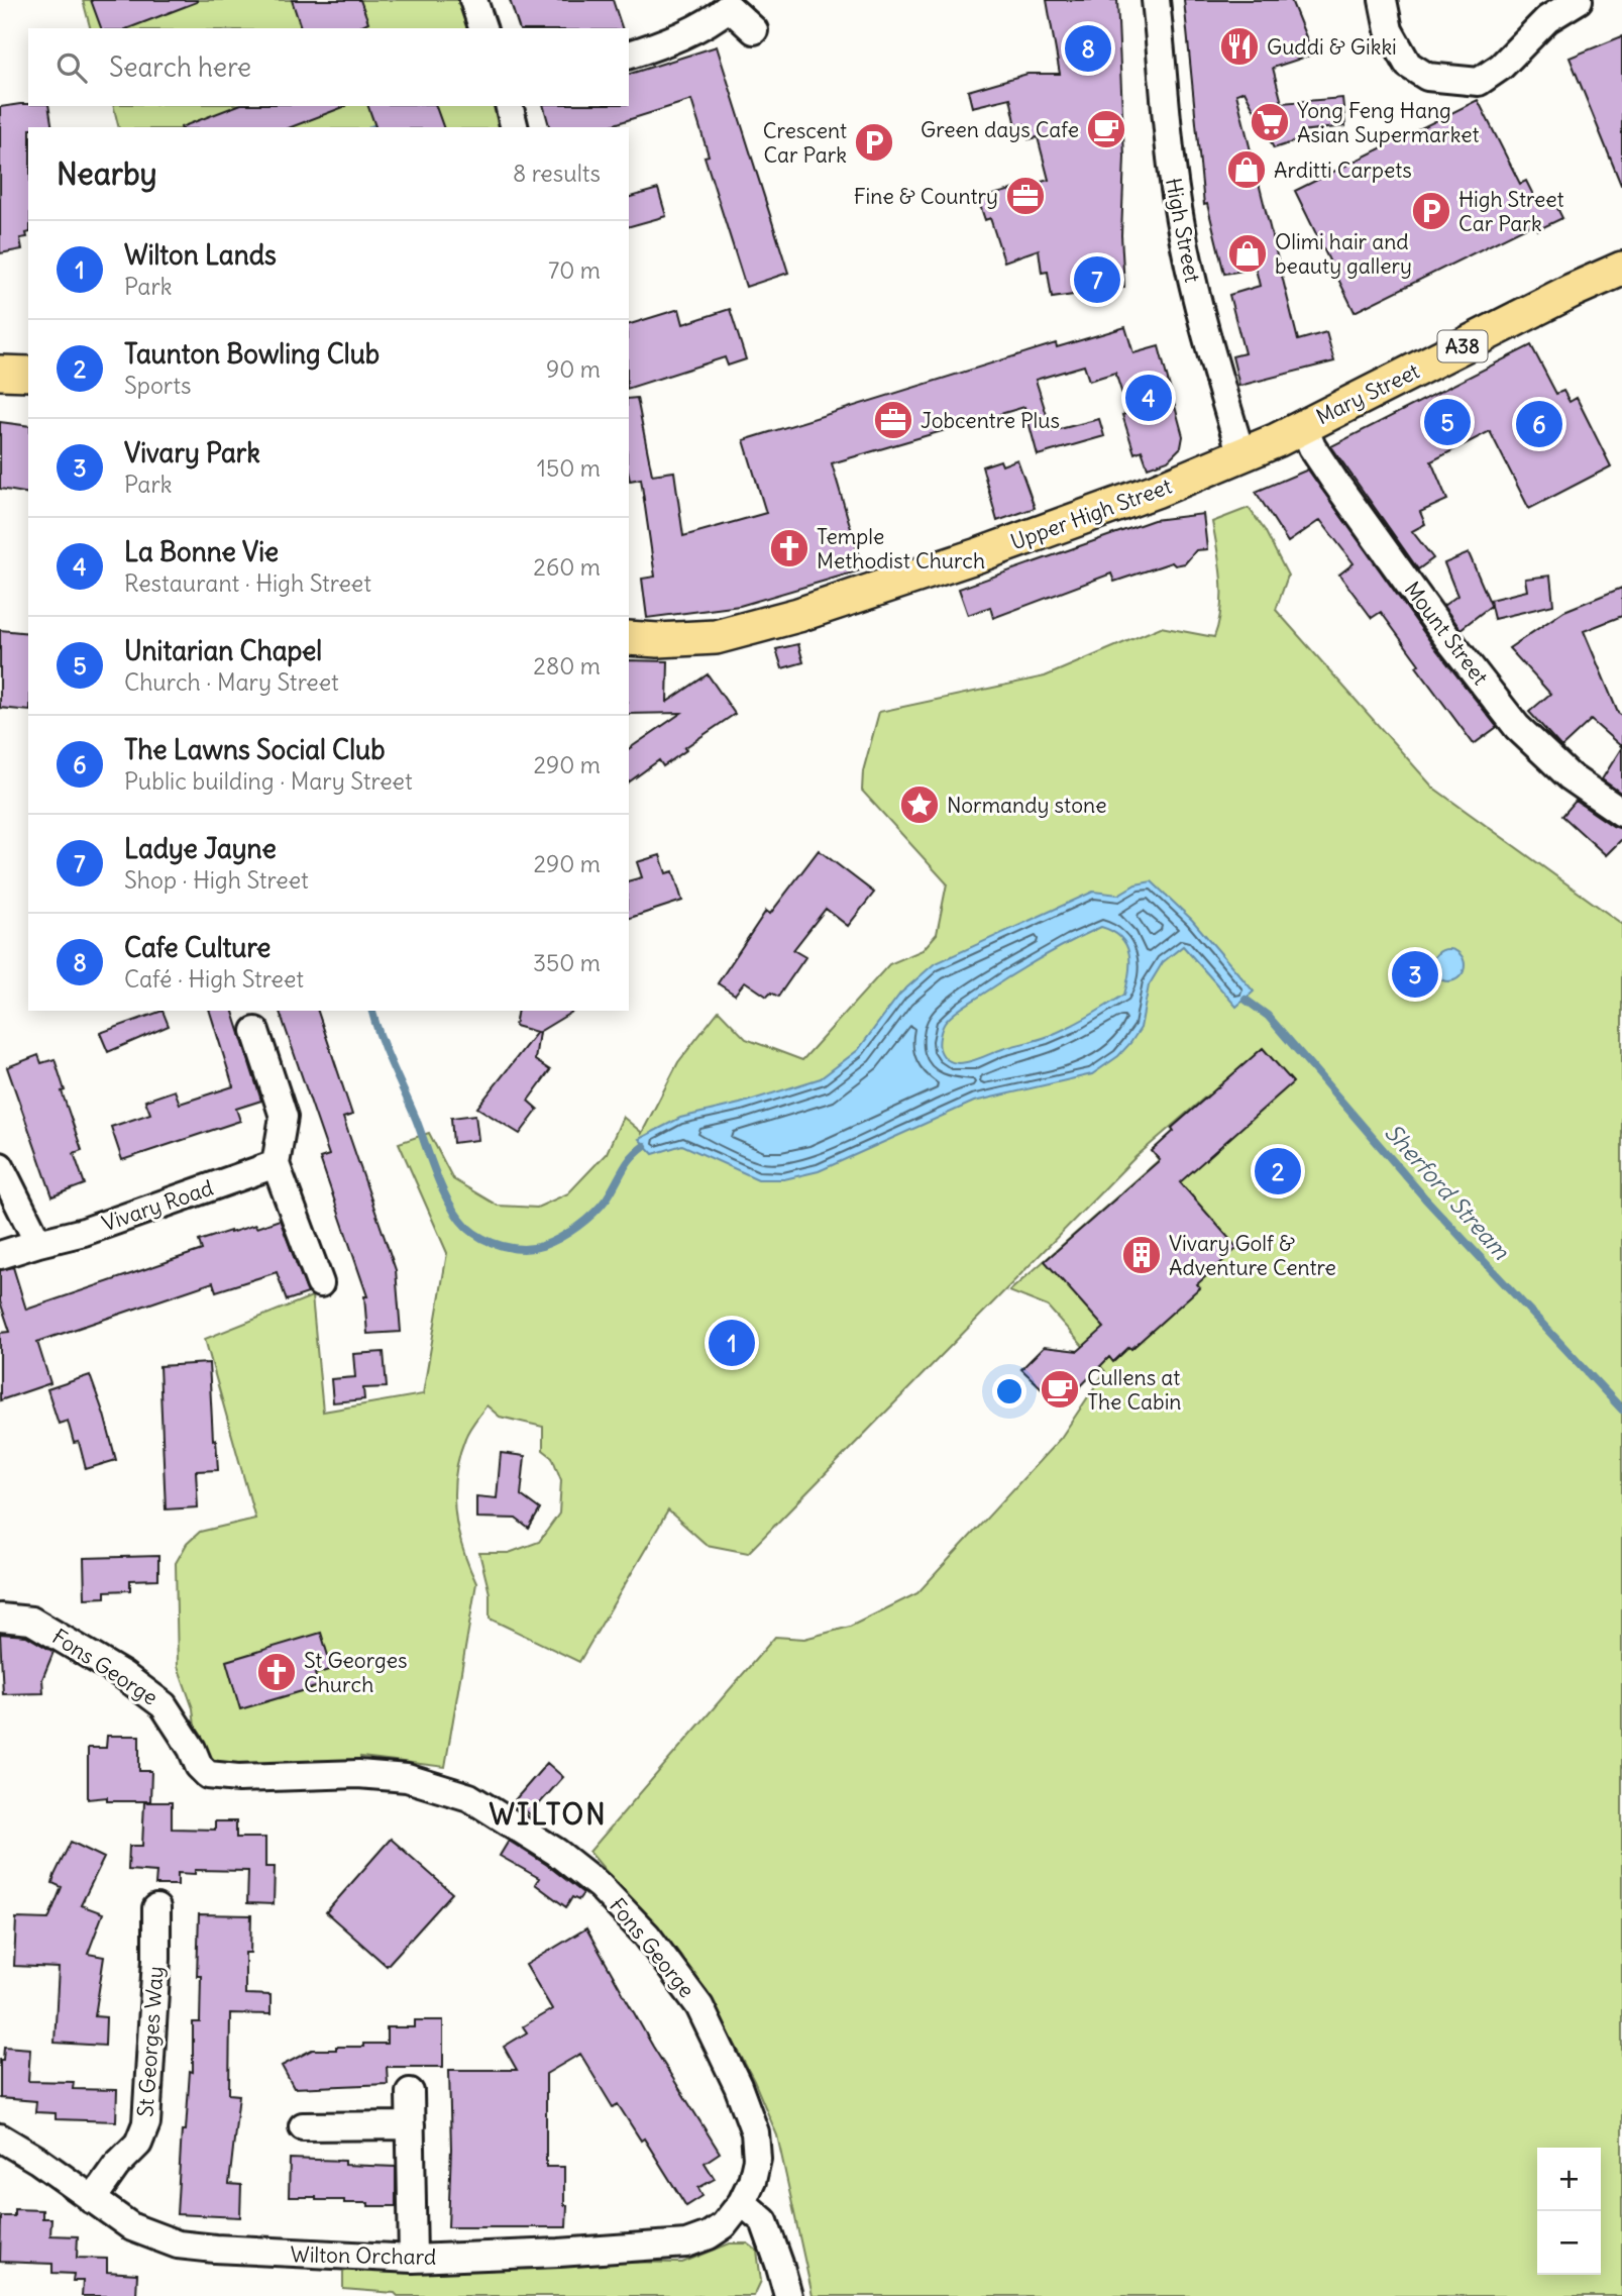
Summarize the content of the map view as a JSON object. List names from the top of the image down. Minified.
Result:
{"streets":{"main road":["A38","Mary Street","Upper High Street"],"street":["High Street","Mount Street","Vivary Road","Fons George","St Georges Way","Wilton Orchard"]},"crossings":[["High Street","Upper High Street"],["Mary Street","Upper High Street"],["Mary Street","Mount Street"],["Upper High Street","Mount Street"],["Fons George","Wilton Orchard"],["St Georges Way","Wilton Orchard"]],"districts":["WILTON"],"water":["Sherford Stream"],"places":{"restaurant":["Guddi & Gikki"],"supermarket":["Yong Feng Hang Asian Supermarket"],"cafe":["Green days Cafe","Cullens at The Cabin"],"parking":["Crescent Car Park","High Street Car Park"],"shop":["Arditti Carpets","Olimi hair and beauty gallery"],"office":["Fine & Country","Jobcentre Plus"],"church":["Temple Methodist Church","St Georges Church"],"place":["Normandy stone"],"building":["Vivary Golf & Adventure Centre"]},"page":{"pins":["8","7","4","5","6","3","2","1"],"search":"Search here","heading":["Nearby","8 results"],"list":[{"mark":"1","name":"Wilton Lands","note":"Park","value":"70 m"},{"mark":"2","name":"Taunton Bowling Club","note":"Sports","value":"90 m"},{"mark":"3","name":"Vivary Park","note":"Park","value":"150 m"},{"mark":"4","name":"La Bonne Vie","note":"Restaurant · High Street","value":"260 m"},{"mark":"5","name":"Unitarian Chapel","note":"Church · Mary Street","value":"280 m"},{"mark":"6","name":"The Lawns Social Club","note":"Public building · Mary Street","value":"290 m"},{"mark":"7","name":"Ladye Jayne","note":"Shop · High Street","value":"290 m"},{"mark":"8","name":"Cafe Culture","note":"Café · High Street","value":"350 m"}],"map_buttons":["+","−"]}}
